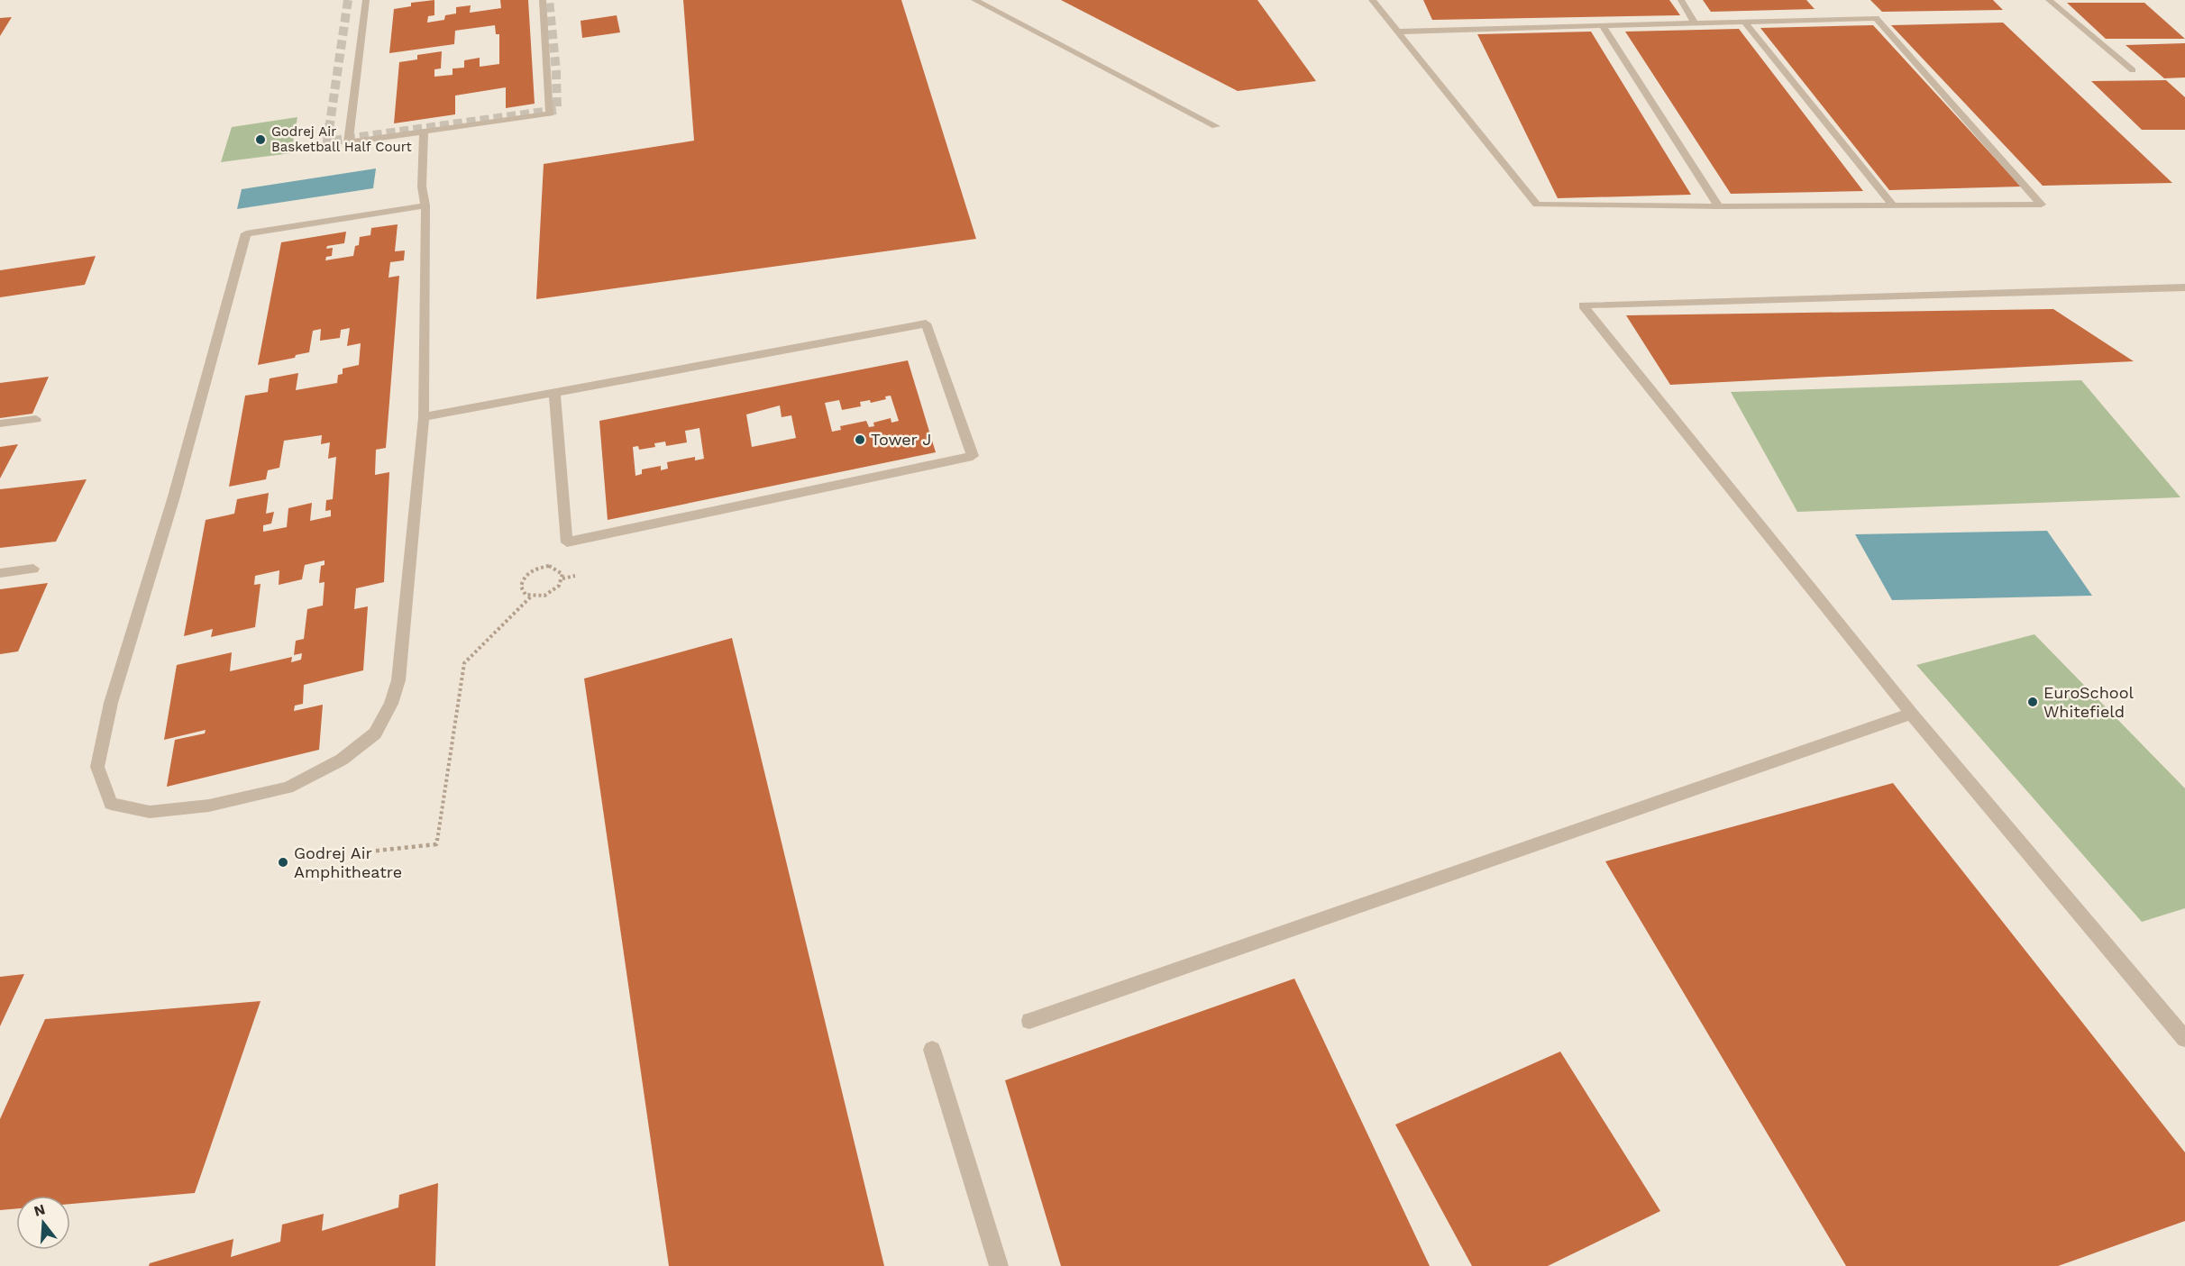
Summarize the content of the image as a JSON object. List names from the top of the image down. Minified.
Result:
{"places":["Godrej Air Basketball Half Court","Tower J","EuroSchool Whitefield","Godrej Air Amphitheatre"],"north":"top"}
